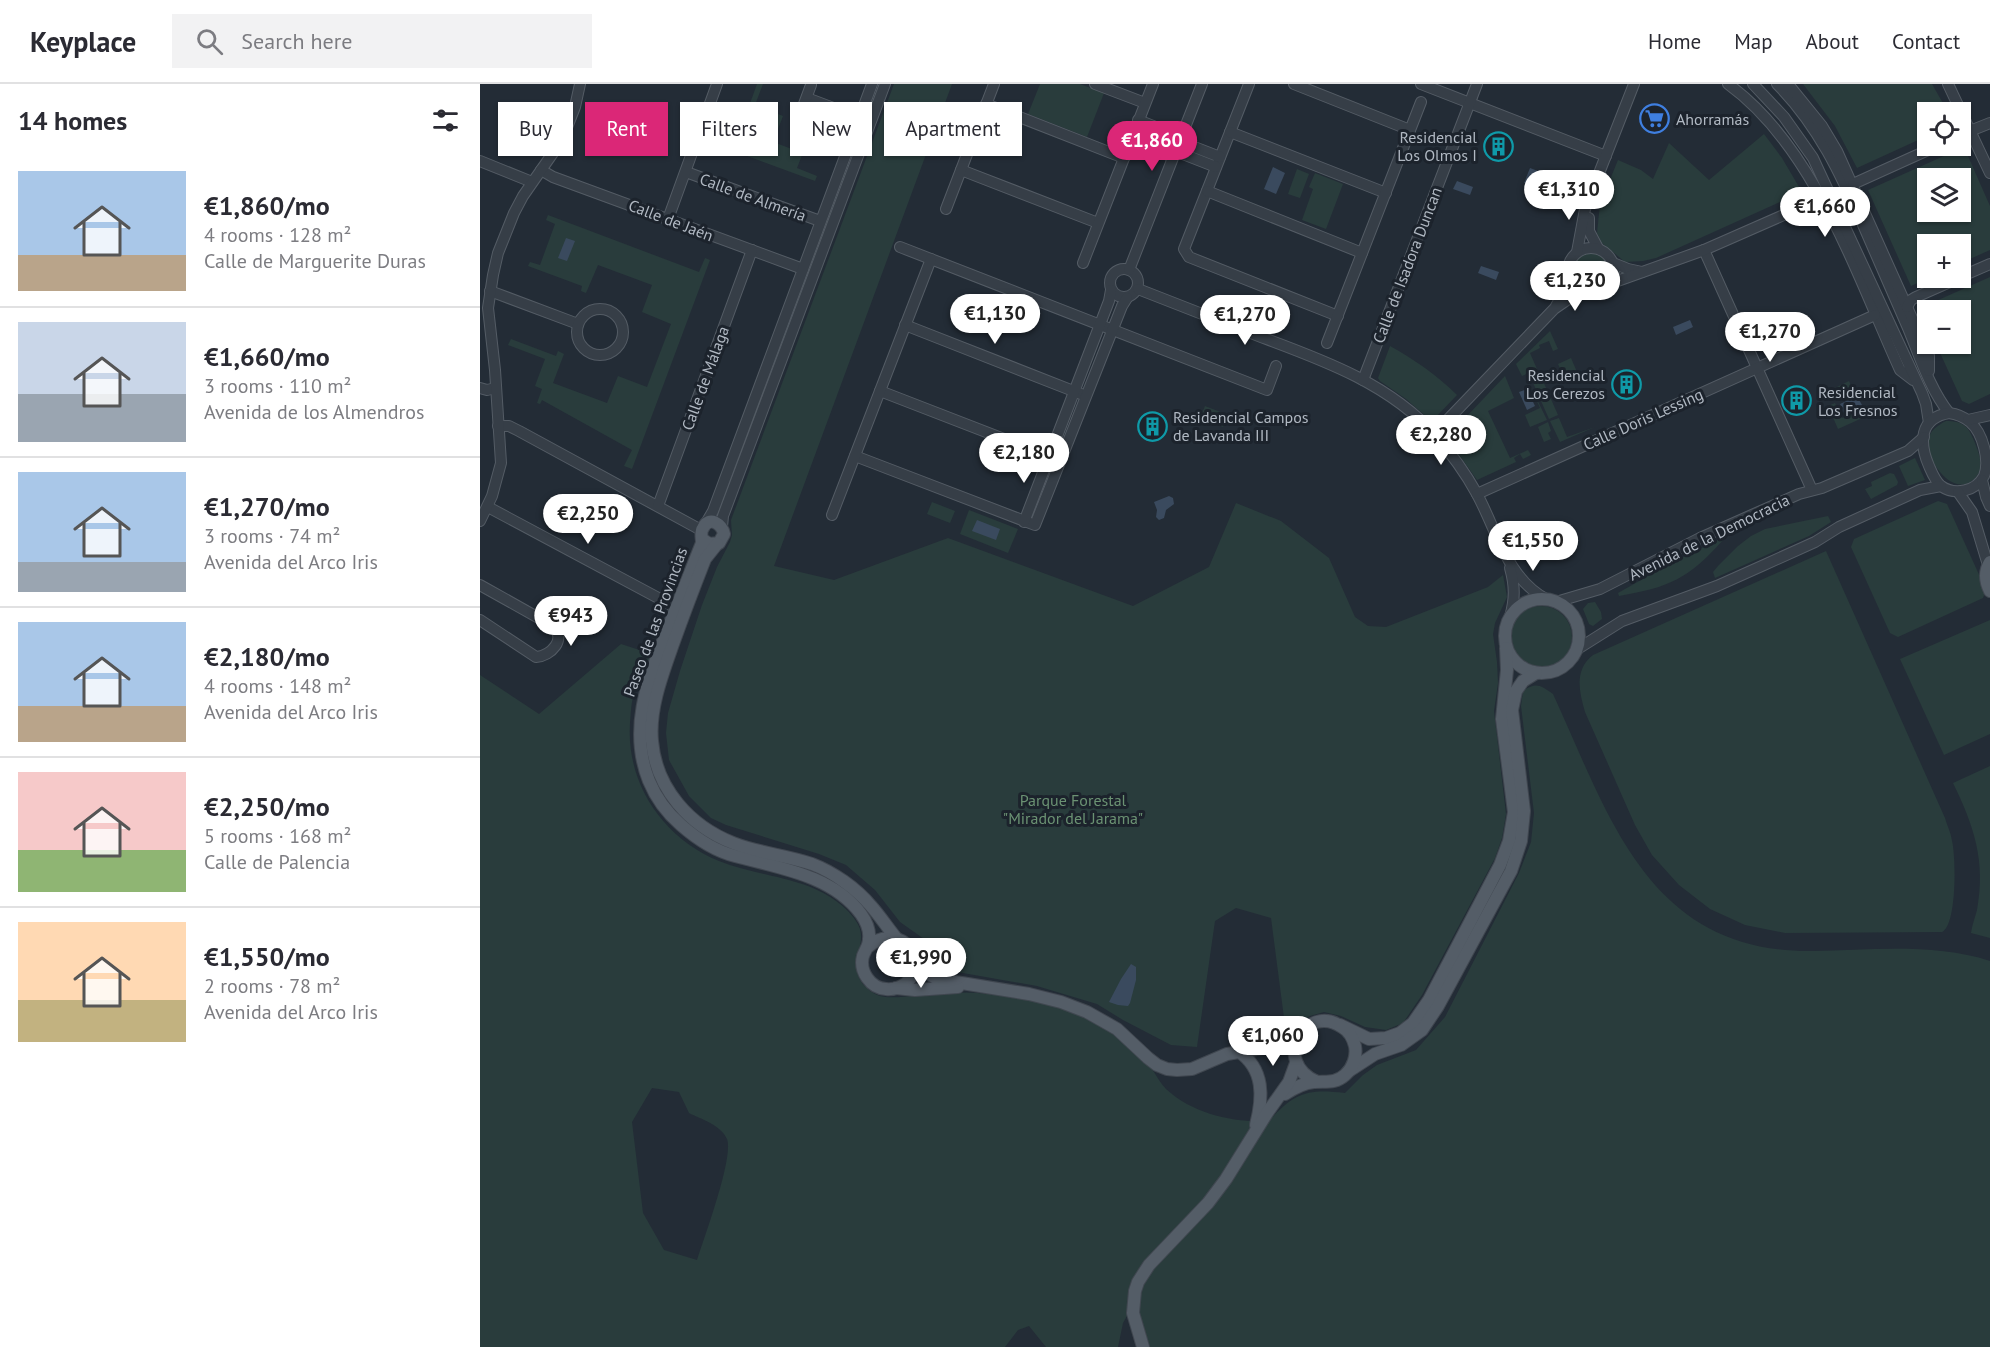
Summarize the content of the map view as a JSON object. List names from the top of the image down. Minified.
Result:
{"streets":{"main road":["Paseo de las Provincias"],"street":["Calle de Almería","Calle de Jaén","Calle de Isadora Duncan","Calle de Málaga","Calle Doris Lessing","Avenida de la Democracia"]},"crossings":[["Calle de Almería","Paseo de las Provincias"],["Calle de Jaén","Calle de Málaga"],["Calle de Jaén","Paseo de las Provincias"]],"parks":["Parque Forestal \"Mirador del Jarama\""],"places":{"supermarket":["Ahorramás"],"building":["Residencial Los Olmos I","Residencial Los Cerezos","Residencial Los Fresnos","Residencial Campos de Lavanda III"]},"page":{"header":"Keyplace","search":"Search here","nav":["Home","Map","About","Contact"],"heading":"14 homes","map_buttons":["+","−"],"chip":["Buy","Rent","Filters","New","Apartment"],"price":["€1,860","€1,310","€1,660","€1,230","€1,130","€1,270","€1,270","€2,280","€2,180","€2,250","€1,550","€943","€1,990","€1,060"],"list":[{"name":"€1,860/mo","note":"4 rooms · 128 m² · Calle de Marguerite Duras"},{"name":"€1,660/mo","note":"3 rooms · 110 m² · Avenida de los Almendros"},{"name":"€1,270/mo","note":"3 rooms · 74 m² · Avenida del Arco Iris"},{"name":"€2,180/mo","note":"4 rooms · 148 m² · Avenida del Arco Iris"},{"name":"€2,250/mo","note":"5 rooms · 168 m² · Calle de Palencia"},{"name":"€1,550/mo","note":"2 rooms · 78 m² · Avenida del Arco Iris"}]}}
